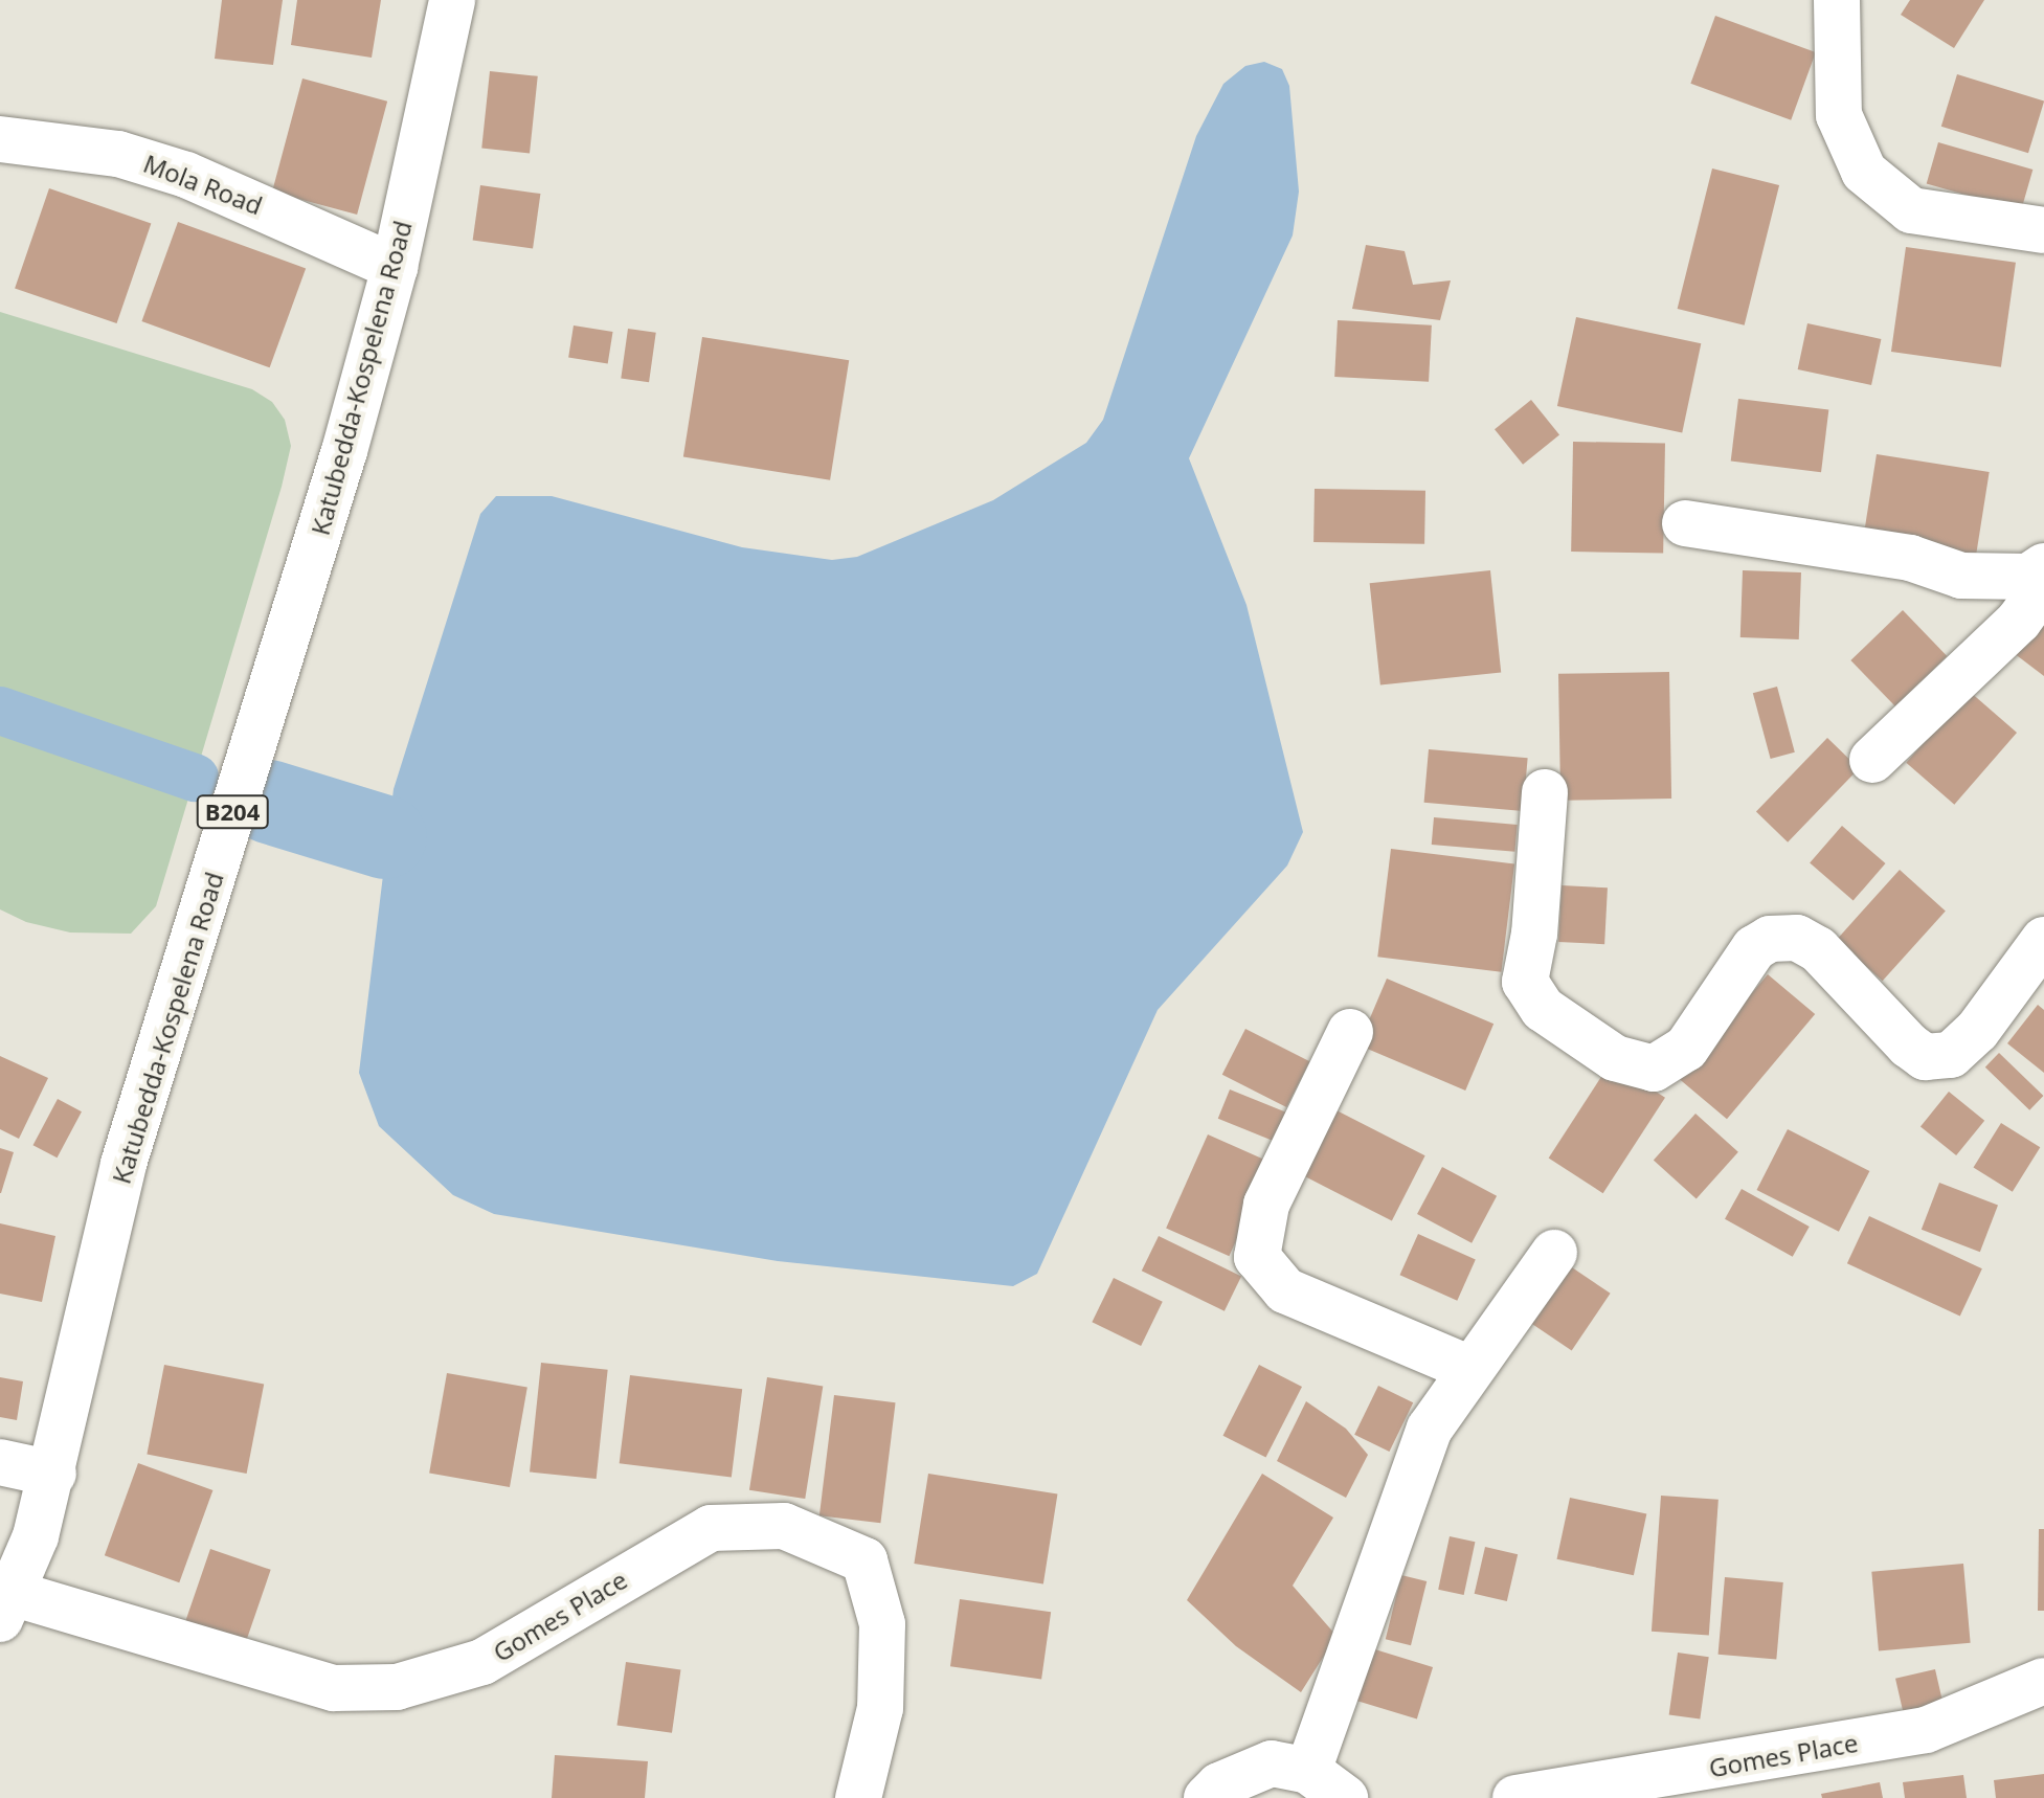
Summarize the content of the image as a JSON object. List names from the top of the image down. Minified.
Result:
{"streets":{"street":["Mola Road","Katubedda-Kospelena Road","B204","Gomes Place"]},"crossings":[["Mola Road","Katubedda-Kospelena Road"],["Katubedda-Kospelena Road","Gomes Place"]]}
